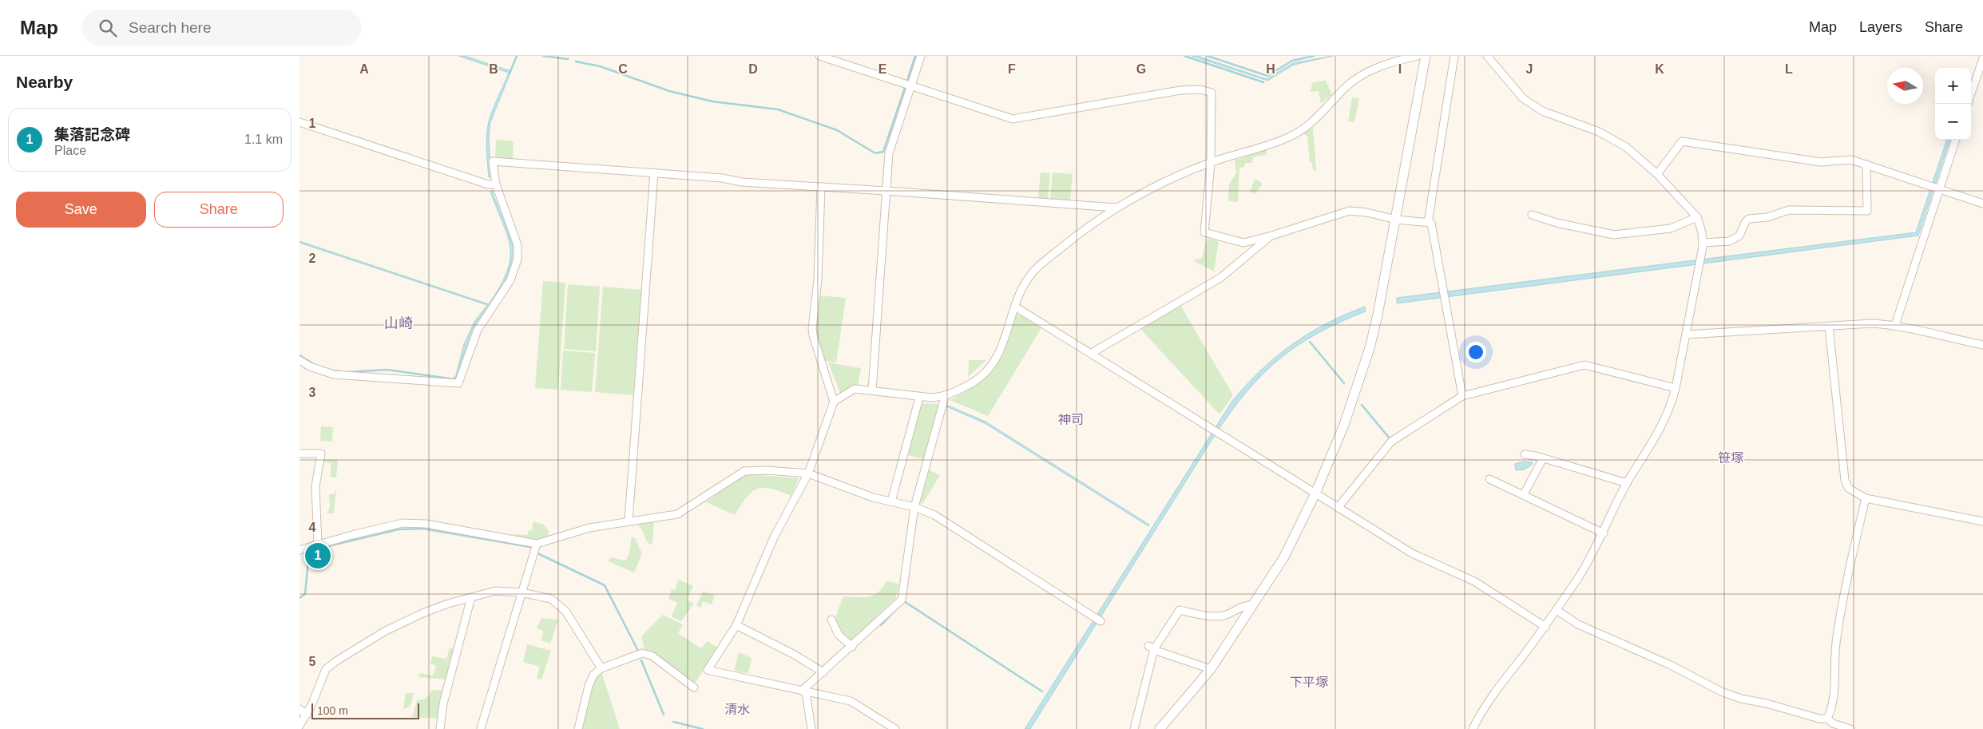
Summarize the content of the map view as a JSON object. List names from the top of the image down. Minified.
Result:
{"districts":["山崎","神司","笹塚","下平塚","清水"],"scale_bar":"100 m","north":"left","page":{"header":"Map","search":"Search here","nav":["Map","Layers","Share"],"heading":"Nearby","map_buttons":["+","−"],"list":[{"mark":"1","name":"集落記念碑","note":"Place","value":"1.1 km"}],"buttons":["Save","Share"],"pins":"1","scale":"100 m"},"grid":{"columns":["A","B","C","D","E","F","G","H","I","J","K","L"],"rows":["1","2","3","4","5"]}}
